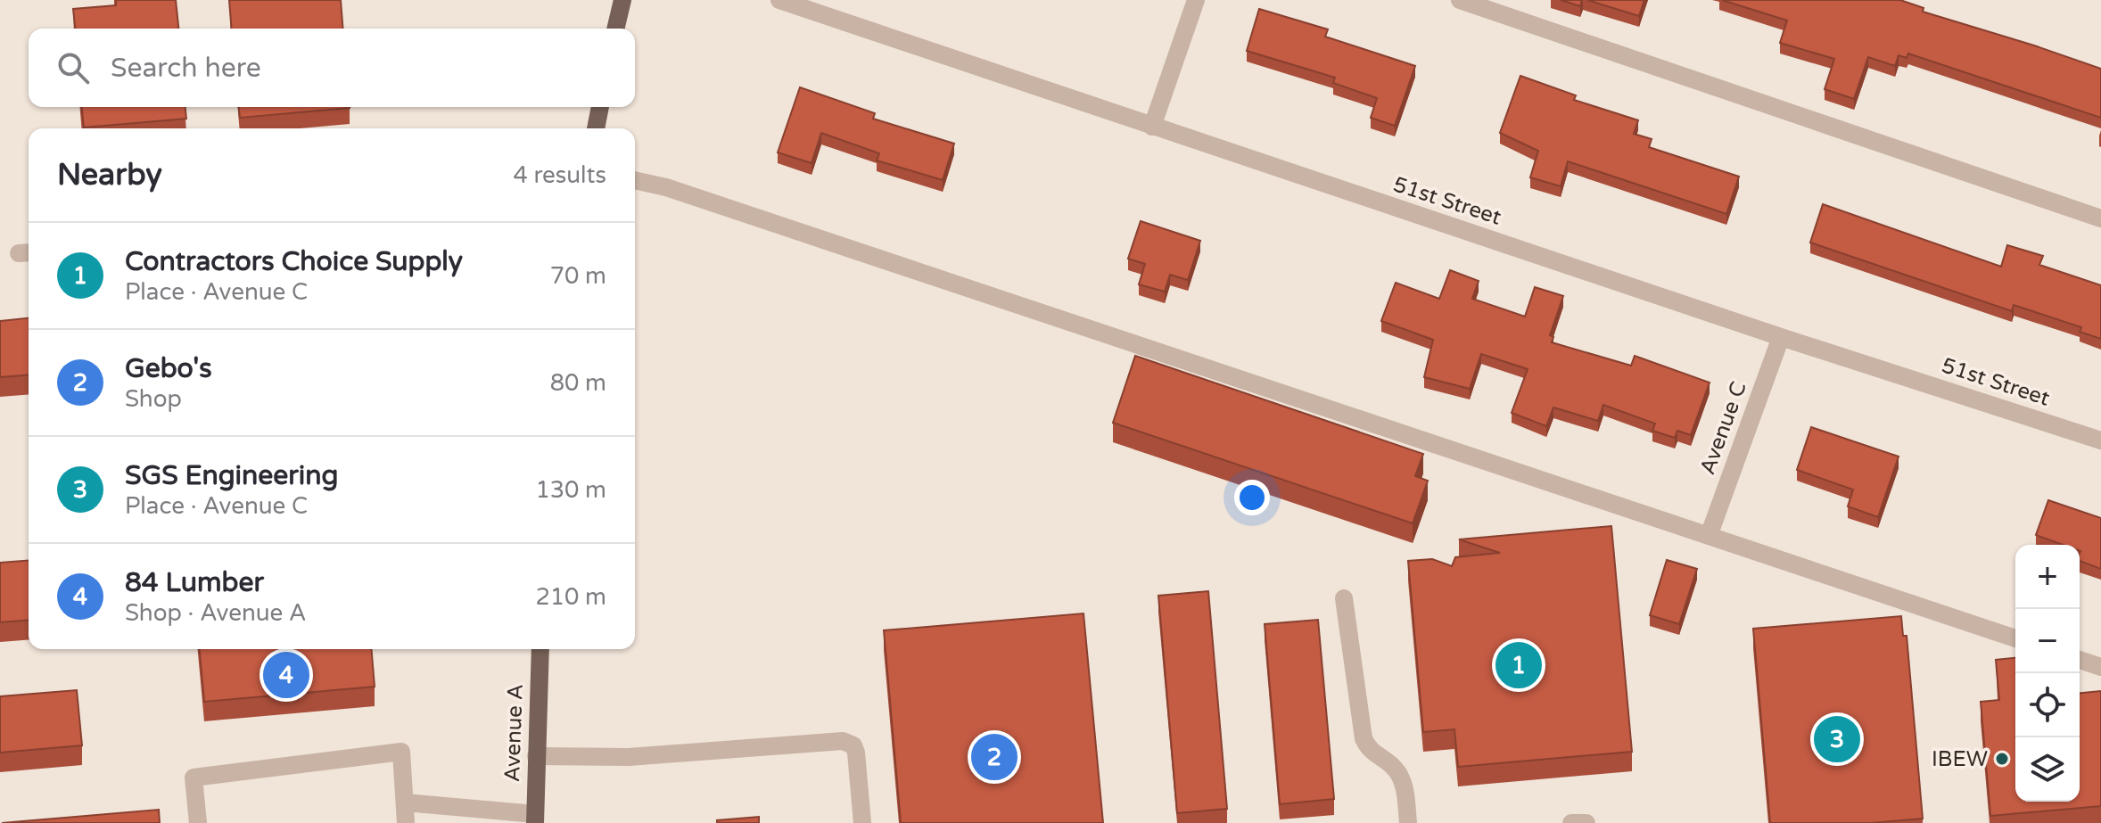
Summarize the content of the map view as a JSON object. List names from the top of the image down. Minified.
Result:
{"streets":{"main road":["Avenue A"],"street":["51st Street","Avenue C"]},"crossings":[["51st Street","Avenue C"]],"places":["IBEW"],"page":{"search":"Search here","heading":["Nearby","4 results"],"list":[{"mark":"1","name":"Contractors Choice Supply","note":"Place · Avenue C","value":"70 m"},{"mark":"2","name":"Gebo's","note":"Shop","value":"80 m"},{"mark":"3","name":"SGS Engineering","note":"Place · Avenue C","value":"130 m"},{"mark":"4","name":"84 Lumber","note":"Shop · Avenue A","value":"210 m"}],"map_buttons":["+","−"],"pins":["1","4","3","2"]}}
